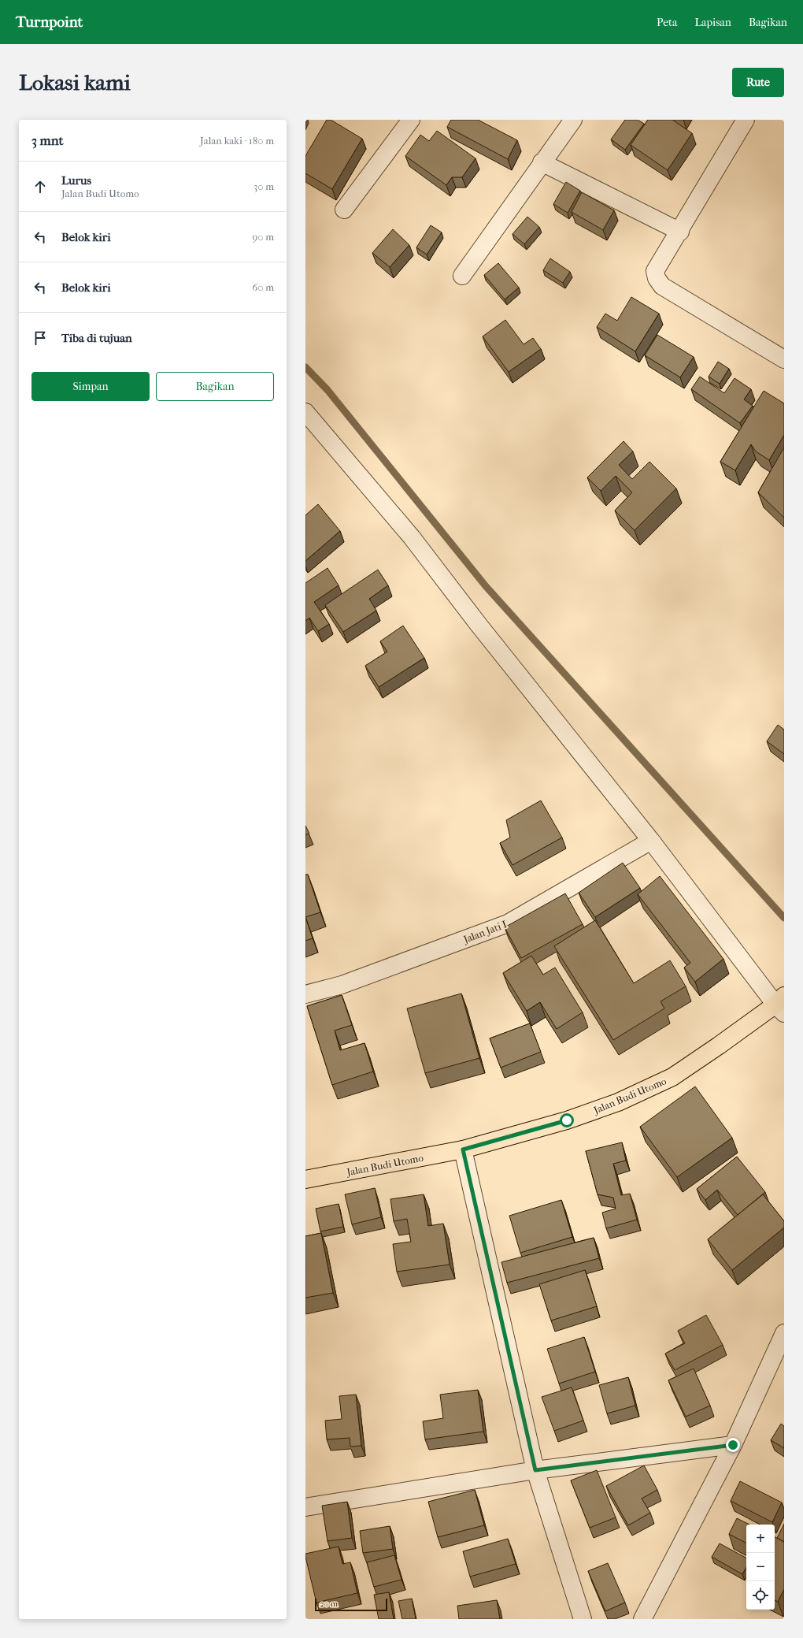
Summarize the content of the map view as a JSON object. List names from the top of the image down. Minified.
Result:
{"streets":{"main road":["Jalan Budi Utomo"],"street":["Jalan Jati I"]},"scale_bar":"20 m","page":{"header":"Turnpoint","nav":["Peta","Lapisan","Bagikan"],"buttons":["Rute",["Simpan","Bagikan"]],"title":"Lokasi kami","heading":["3 mnt","Jalan kaki · 180 m"],"list":[["Lurus","Jalan Budi Utomo","30 m"],["Belok kiri","90 m"],["Belok kiri","60 m"],"Tiba di tujuan"],"map_buttons":["+","−"],"scale":"20 m"}}
